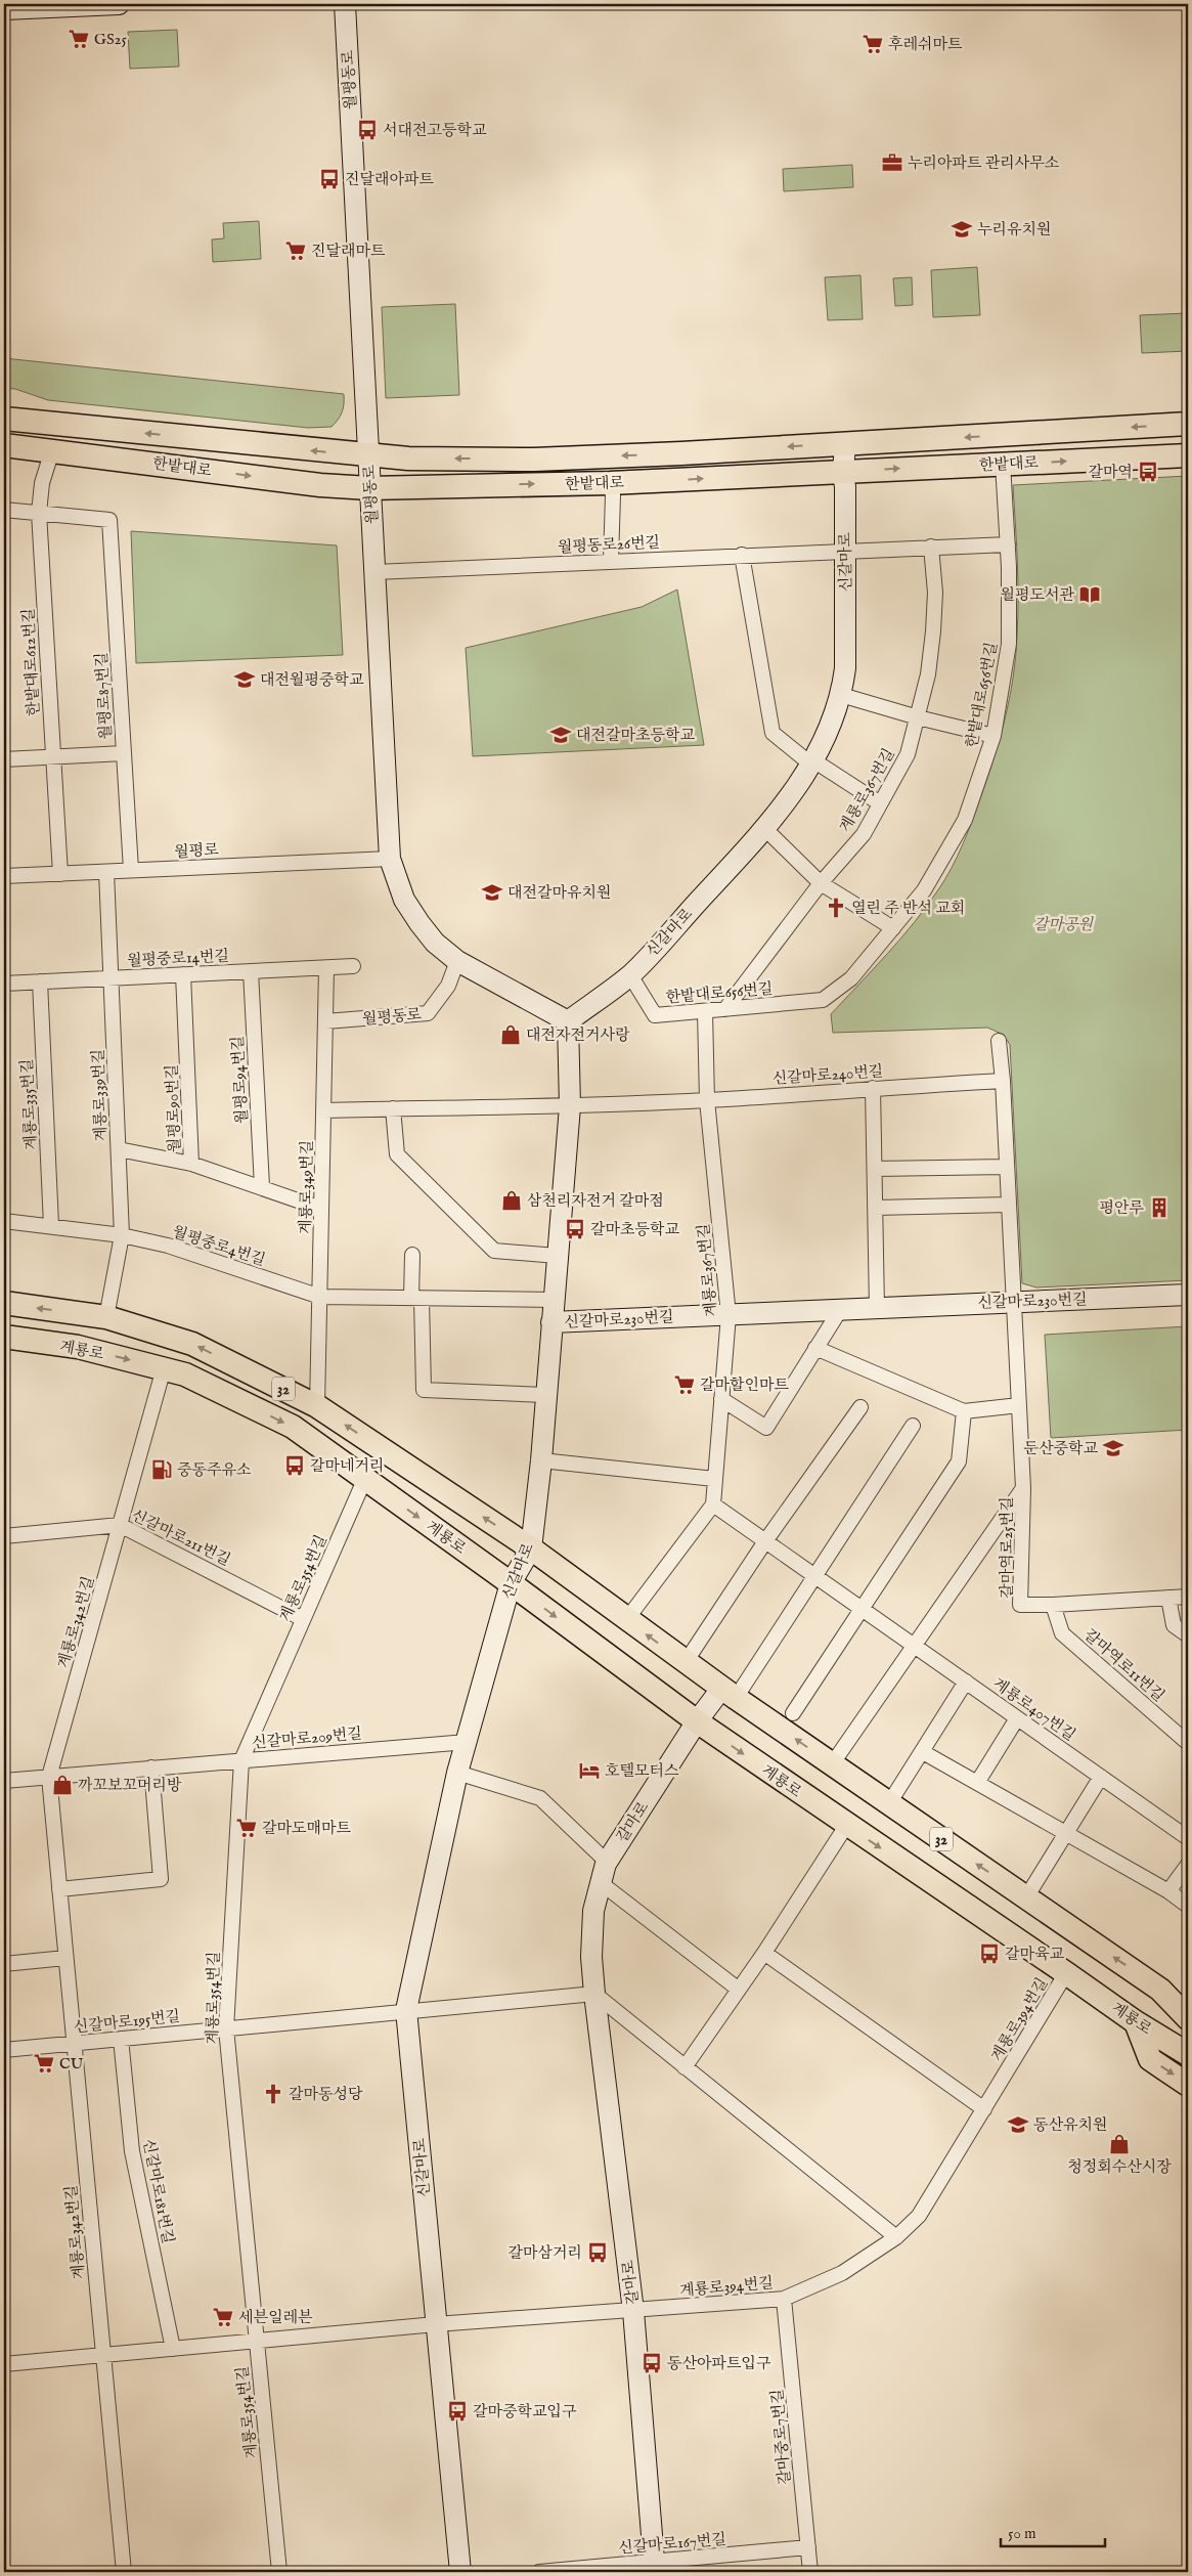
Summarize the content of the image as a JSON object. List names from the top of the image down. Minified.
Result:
{"streets":{"main road":["한밭대로","계룡로","32"],"street":["월평동로","월평동로26번길","신갈마로","한밭대로612번길","한밭대로656번길","월평로87번길","계룡로367번길","월평로","월평중로14번길","신갈마로240번길","월평로94번길","계룡로339번길","계룡로335번길","월평로90번길","계룡로349번길","월평중로4번길","신갈마로230번길","신갈마로211번길","갈마역로25번길","계룡로354번길","계룡로342번길","갈마역로11번길","계룡로407번길","신갈마로209번길","갈마로","계룡로394번길","신갈마로195번길","신갈마로181번길","갈마중로7번길","신갈마로167번길"]},"crossings":[["월평동로","한밭대로"],["월평동로","월평동로26번길"],["월평동로","신갈마로"],["월평동로","월평로"],["월평동로","계룡로349번길"],["한밭대로","신갈마로"],["한밭대로","한밭대로612번길"],["한밭대로","한밭대로656번길"],["월평동로26번길","신갈마로"],["월평동로26번길","한밭대로656번길"],["월평동로26번길","계룡로367번길"],["신갈마로","한밭대로656번길"],["신갈마로","신갈마로240번길"],["신갈마로","월평중로4번길"],["신갈마로","신갈마로230번길"],["신갈마로","계룡로"],["신갈마로","32"],["신갈마로","신갈마로209번길"],["신갈마로","신갈마로195번길"],["한밭대로612번길","월평로87번길"],["한밭대로612번길","월평로"],["한밭대로656번길","계룡로367번길"],["월평로87번길","월평로"],["계룡로367번길","신갈마로240번길"],["계룡로367번길","신갈마로230번길"],["계룡로367번길","계룡로407번길"],["월평로","계룡로339번길"],["월평중로14번길","월평로94번길"],["월평중로14번길","계룡로339번길"],["월평중로14번길","계룡로335번길"],["월평중로14번길","월평로90번길"],["월평중로14번길","계룡로349번길"],["월평로94번길","월평로90번길"],["계룡로339번길","월평중로4번길"],["계룡로339번길","32"],["계룡로335번길","월평중로4번길"],["월평로90번길","계룡로349번길"],["계룡로349번길","월평중로4번길"],["계룡로349번길","32"],["신갈마로230번길","갈마역로25번길"],["계룡로","계룡로354번길"],["계룡로","계룡로342번길"],["계룡로","갈마로"],["계룡로","계룡로394번길"],["32","갈마로"],["신갈마로211번길","계룡로354번길"],["신갈마로211번길","계룡로342번길"],["갈마역로25번길","갈마역로11번길"],["계룡로354번길","신갈마로209번길"],["계룡로354번길","신갈마로195번길"],["계룡로342번길","신갈마로209번길"],["계룡로342번길","신갈마로195번길"],["갈마로","계룡로394번길"],["갈마로","신갈마로167번길"],["계룡로394번길","갈마중로7번길"],["신갈마로195번길","신갈마로181번길"],["갈마중로7번길","신갈마로167번길"]],"parks":["갈마공원"],"places":{"supermarket":["GS25","후레쉬마트","진달래마트","갈마할인마트","갈마도매마트","CU","세븐일레븐"],"bus stop":["서대전고등학교","진달래아파트","갈마역","갈마초등학교","갈마네거리","갈마육교","갈마삼거리","동산아파트입구","갈마중학교입구"],"office":["누리아파트 관리사무소"],"school or university":["누리유치원","대전월평중학교","대전갈마초등학교","대전갈마유치원","둔산중학교","동산유치원"],"library":["월평도서관"],"church":["열린 주 반석 교회","갈마동성당"],"shop":["대전자전거사랑","삼천리자전거 갈마점","까꼬보꼬머리방","청정회수산시장"],"building":["평안루"],"fuel station":["중동주유소"],"hotel":["호텔모터스"]},"scale_bar":"50 m"}
